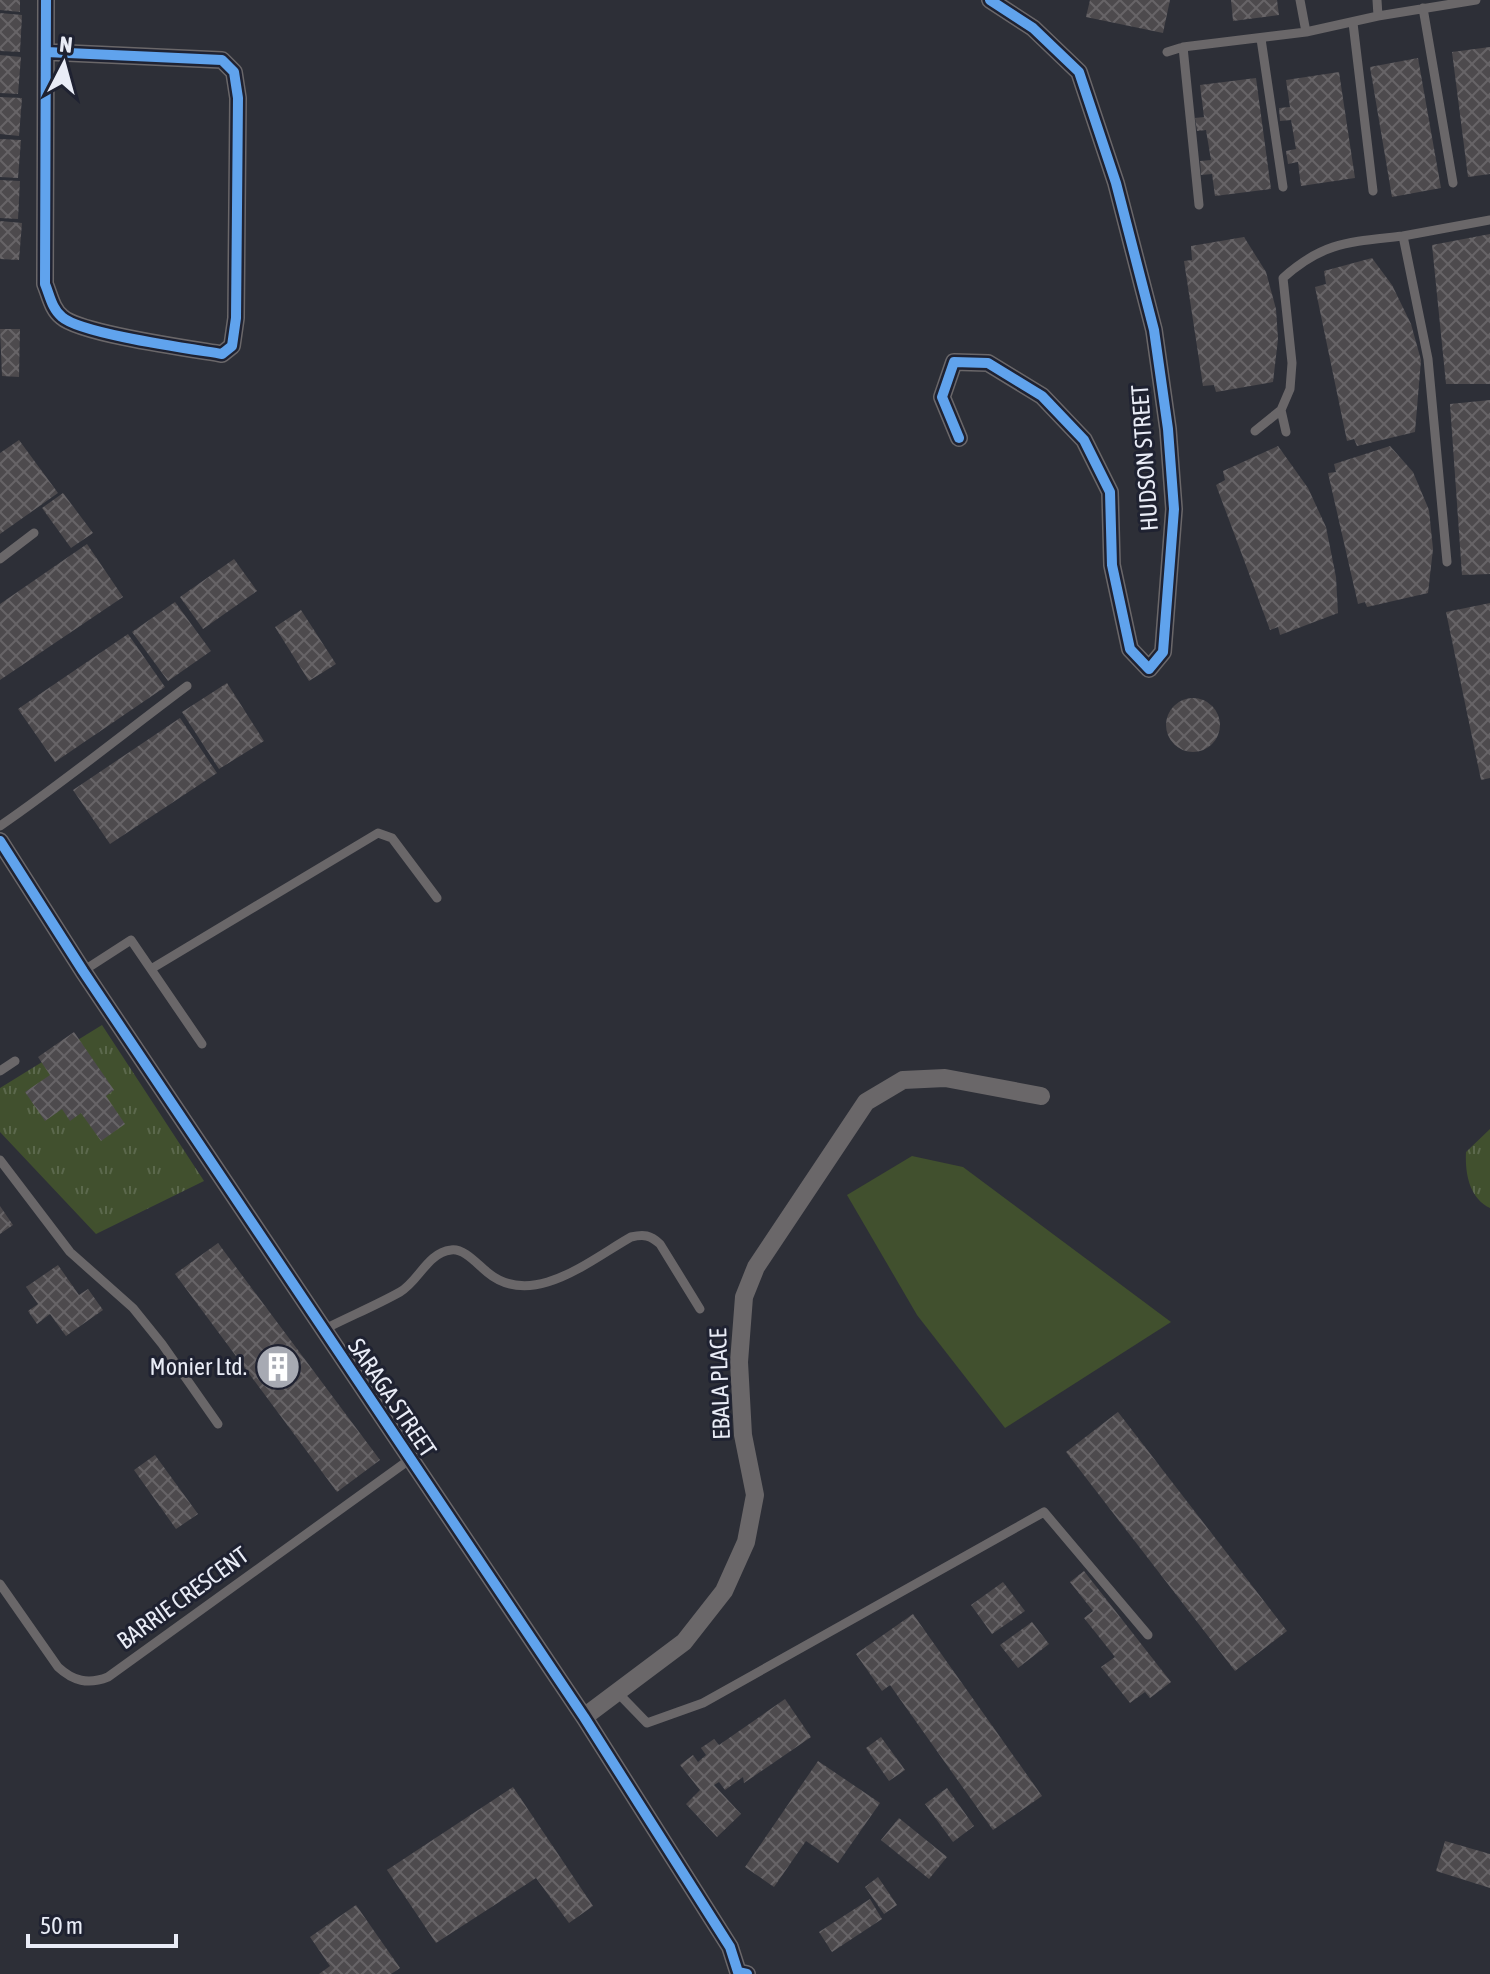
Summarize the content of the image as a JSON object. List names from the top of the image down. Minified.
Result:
{"streets":{"street":["HUDSON STREET","EBALA PLACE","SARAGA STREET"],"lane":["BARRIE CRESCENT"]},"crossings":[["EBALA PLACE","SARAGA STREET"],["SARAGA STREET","BARRIE CRESCENT"]],"places":{"building":["Monier Ltd."]},"scale_bar":"50 m","north":"top"}
